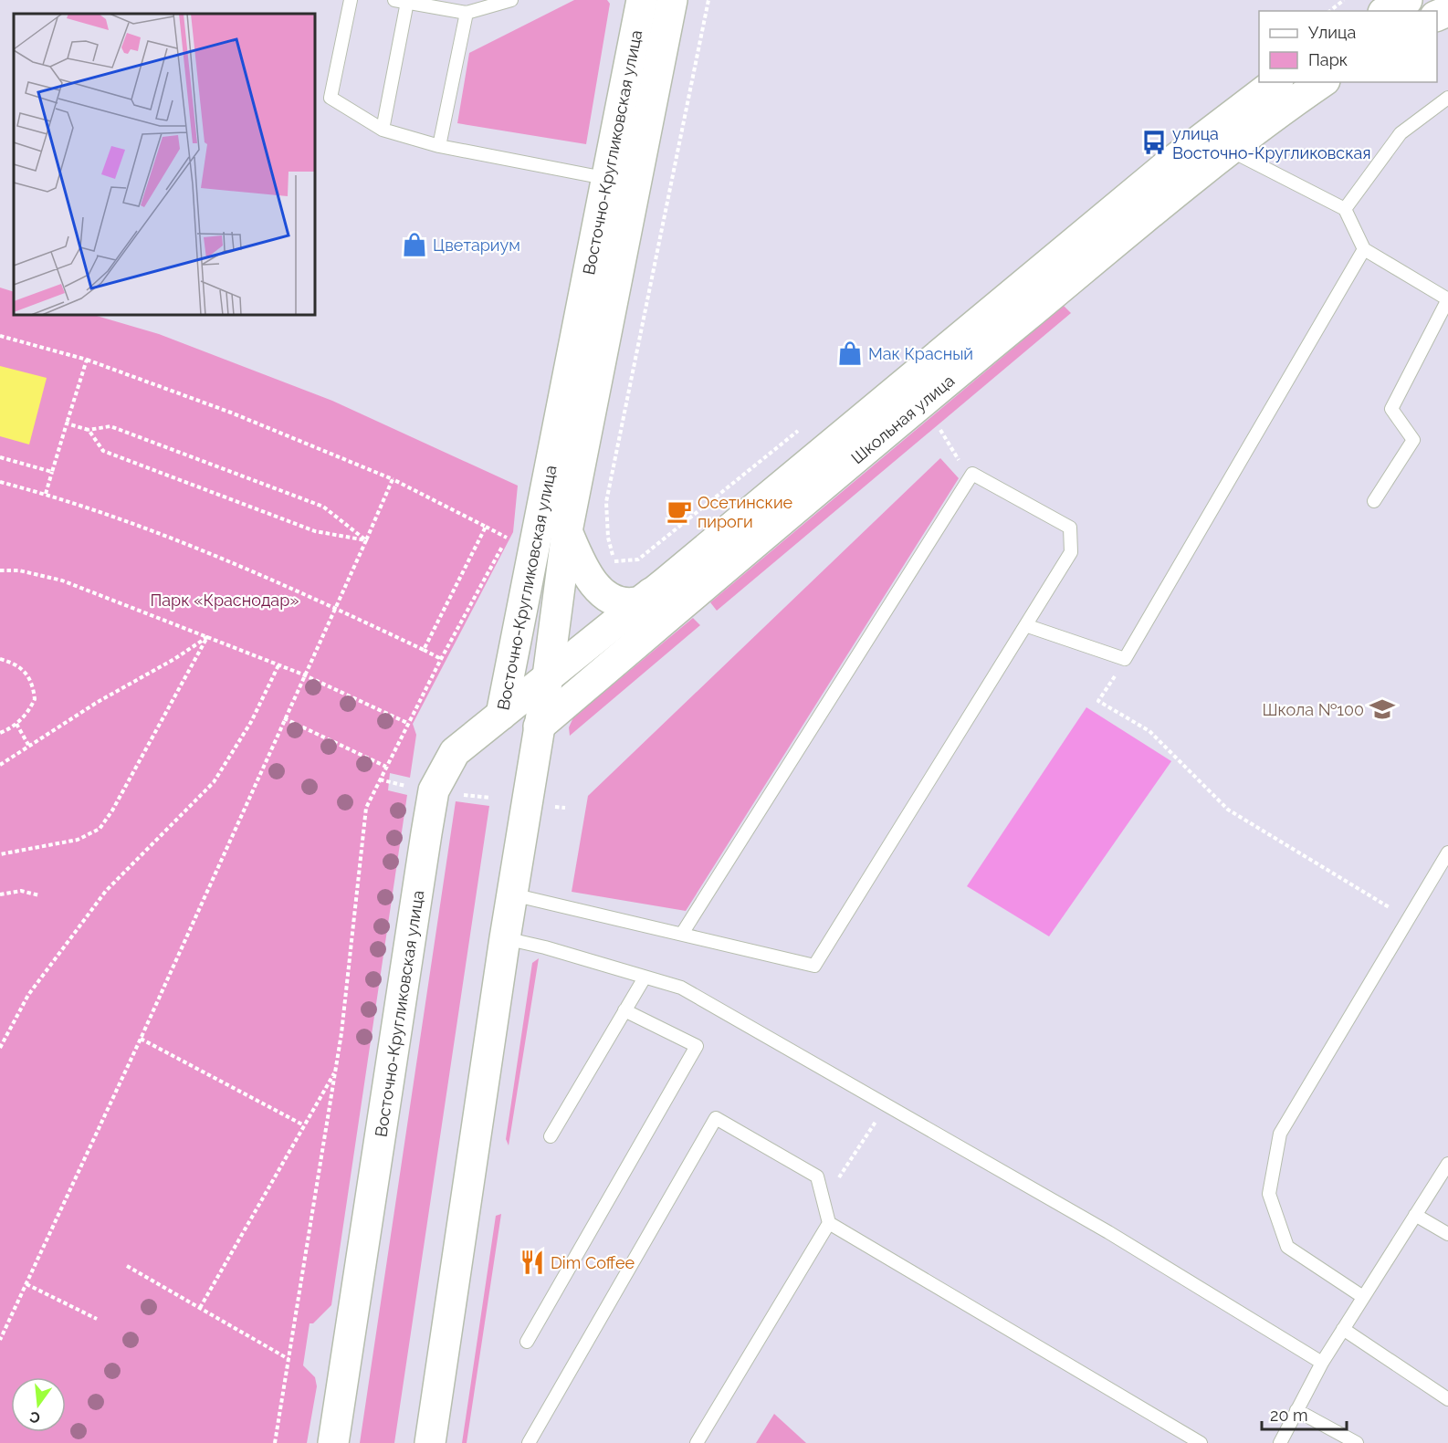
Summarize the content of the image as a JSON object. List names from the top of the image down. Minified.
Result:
{"streets":{"main road":["Восточно-Кругликовская улица","Школьная улица"]},"crossings":[["Восточно-Кругликовская улица","Школьная улица"]],"parks":["Парк «Краснодар»"],"places":{"bus stop":["улица Восточно-Кругликовская"],"shop":["Цветариум","Мак Красный"],"cafe":["Осетинские пироги"],"school or university":["Школа №100"],"restaurant":["Dim Coffee"]},"legend":["Улица","Парк"],"scale_bar":"20 m","north":"bottom"}
